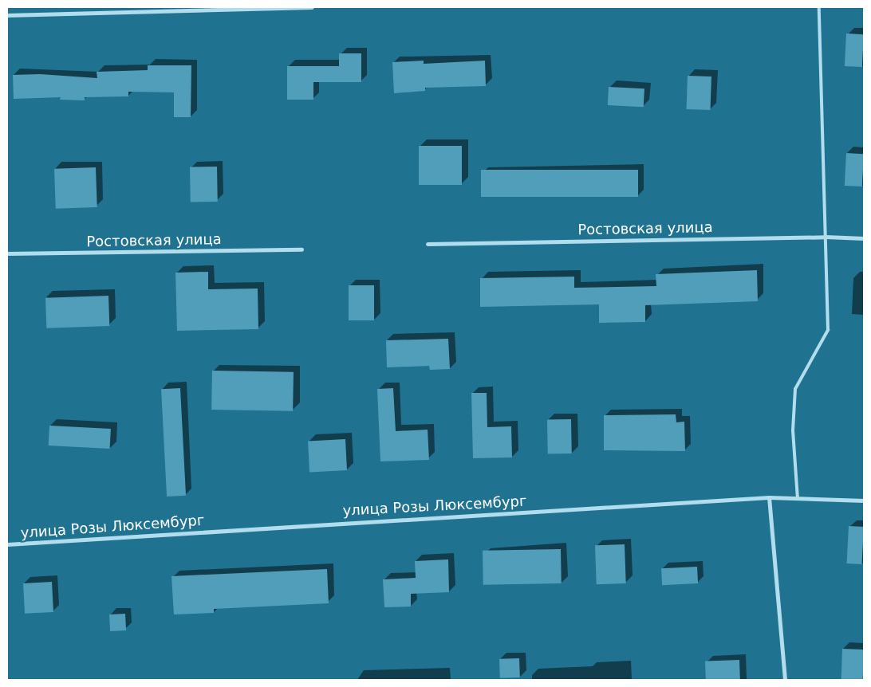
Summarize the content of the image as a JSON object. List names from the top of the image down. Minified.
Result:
{"streets":{"street":["Ростовская улица","улица Розы Люксембург"]}}
